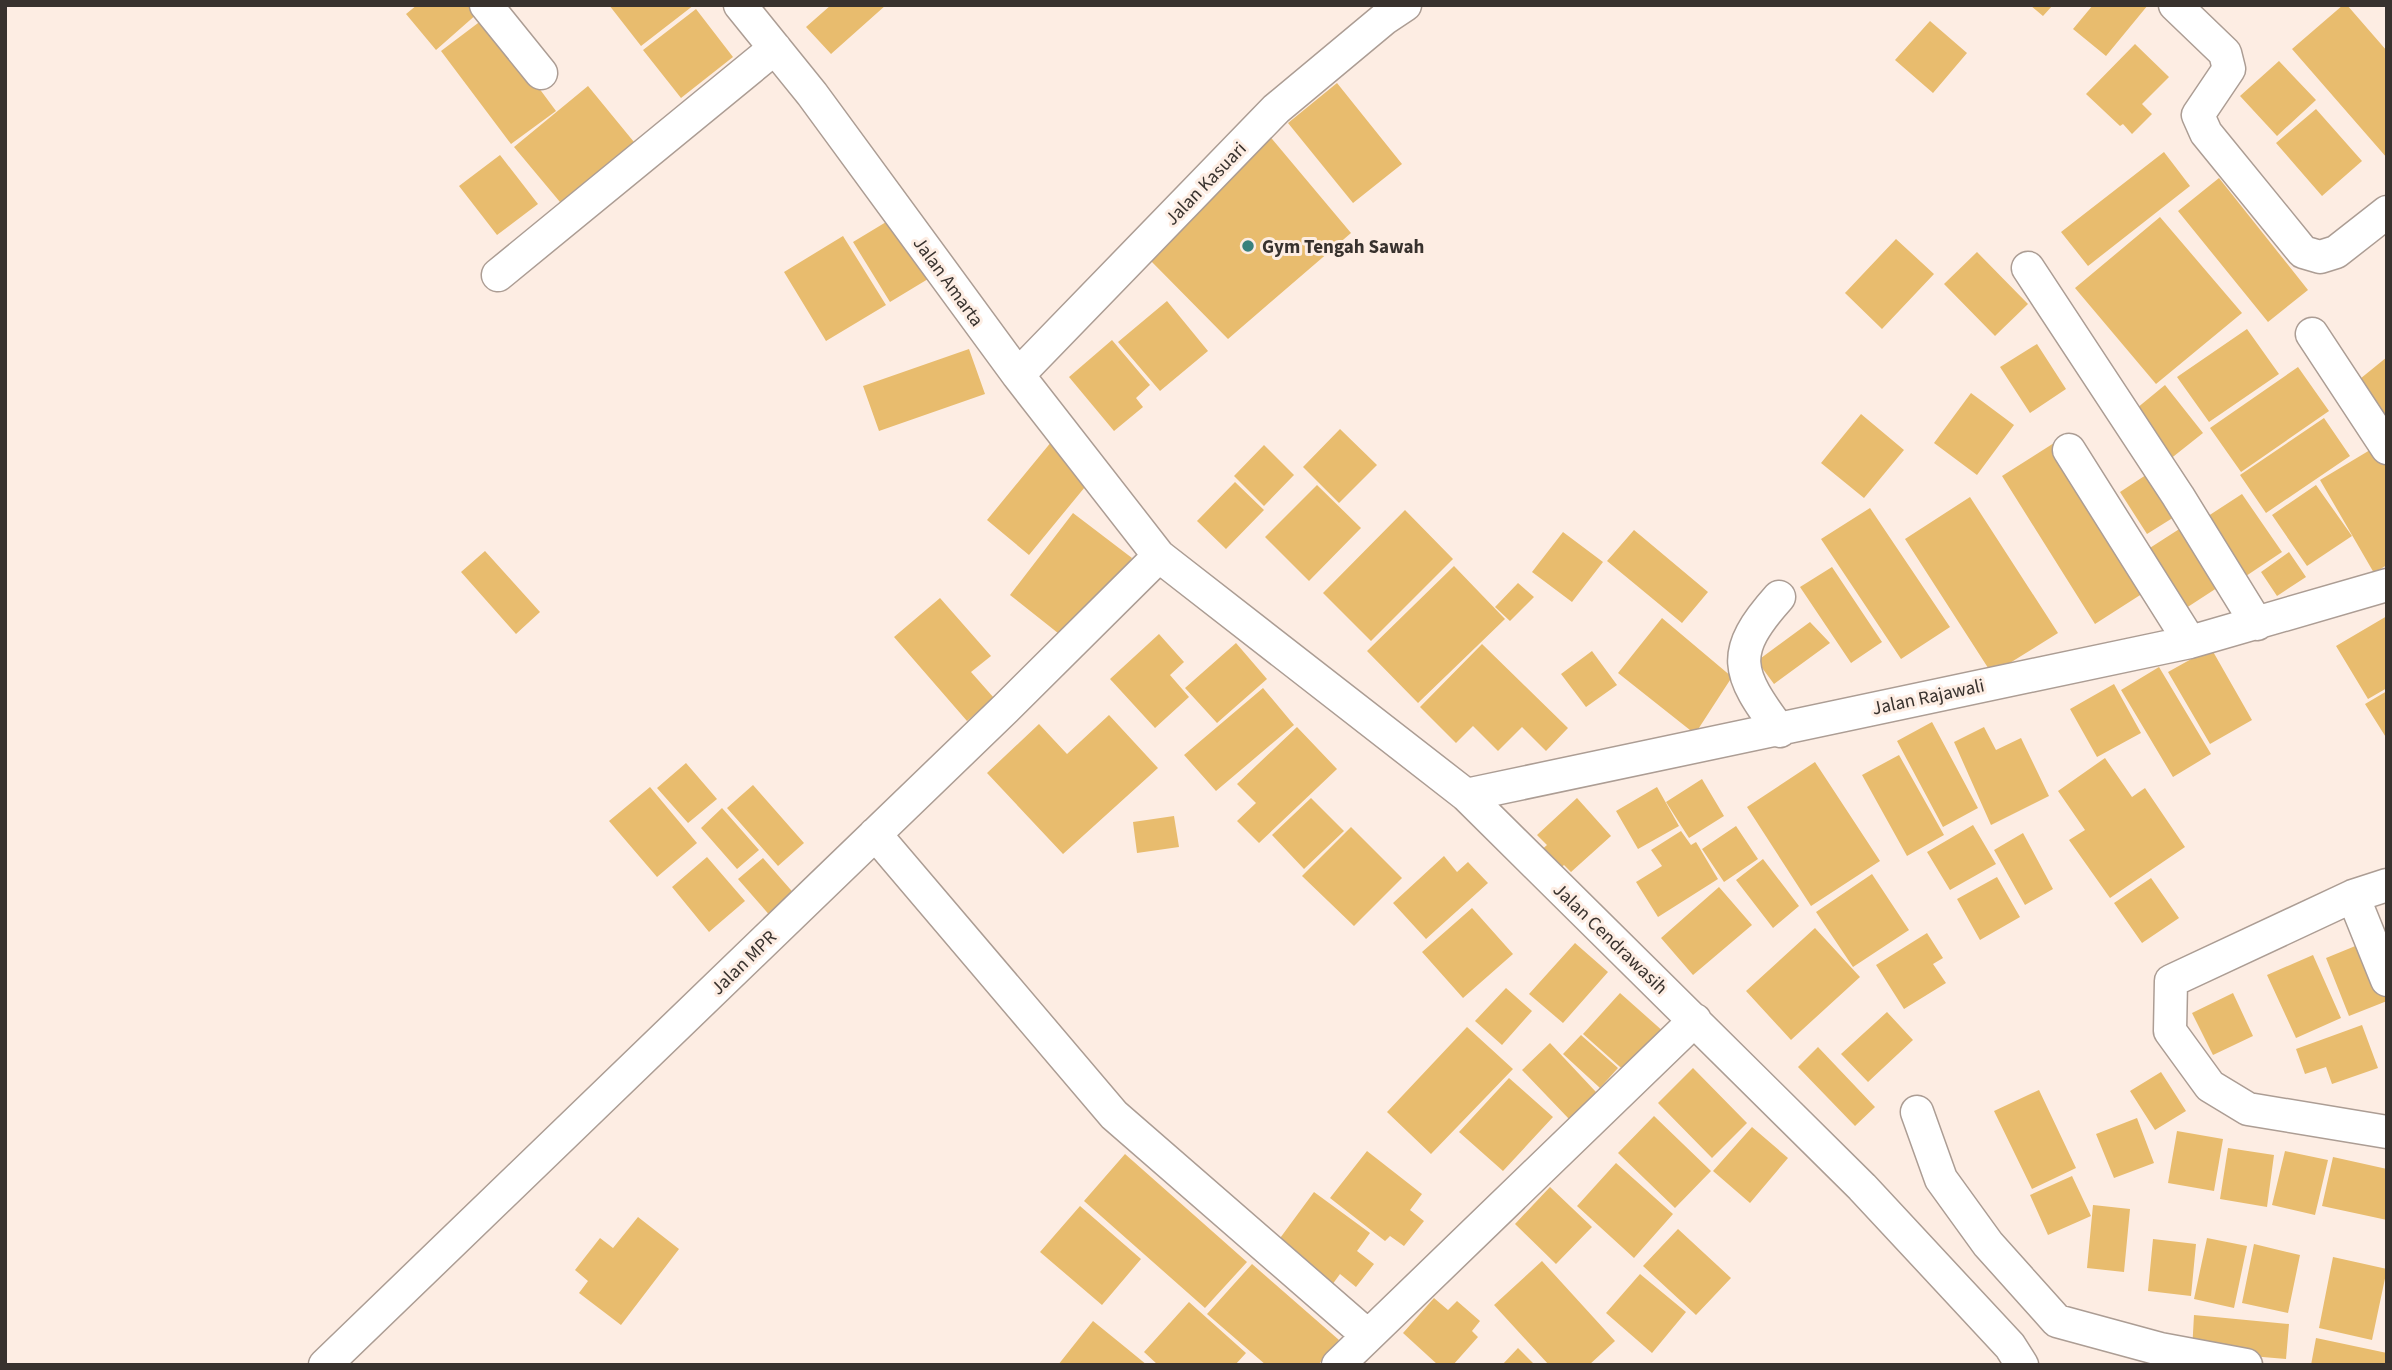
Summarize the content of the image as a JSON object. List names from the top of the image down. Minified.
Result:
{"streets":{"street":["Jalan Kasuari","Jalan Amarta","Jalan Rajawali","Jalan Cendrawasih","Jalan MPR"]},"crossings":[["Jalan Kasuari","Jalan Amarta"],["Jalan Amarta","Jalan Cendrawasih"],["Jalan Amarta","Jalan MPR"],["Jalan Rajawali","Jalan Cendrawasih"],["Jalan Cendrawasih","Jalan MPR"]],"places":["Gym Tengah Sawah"]}
